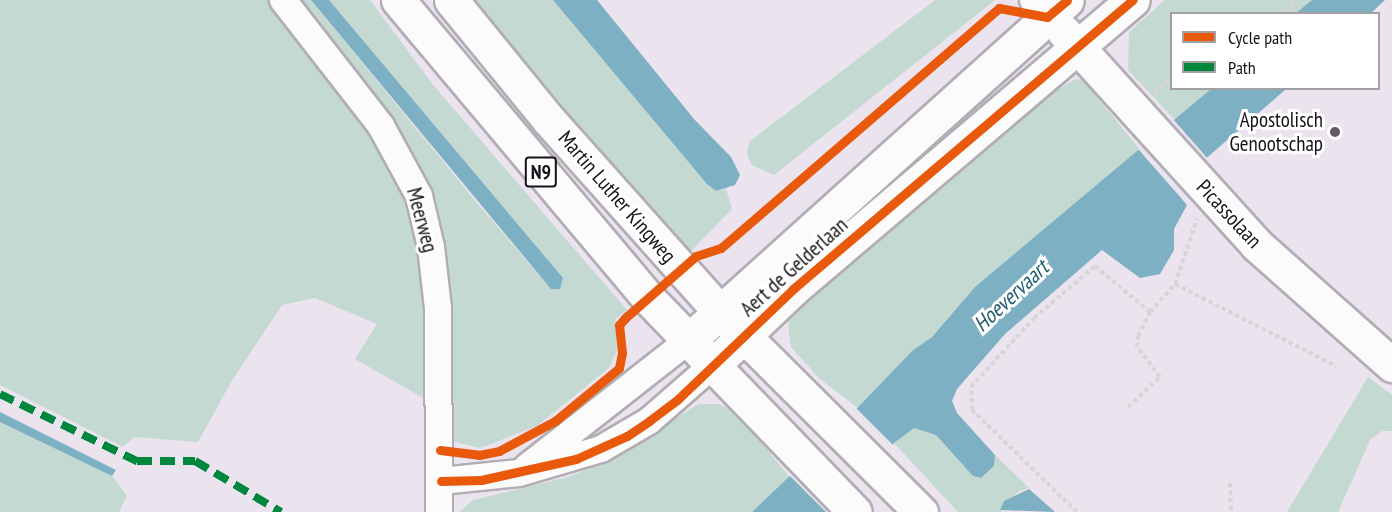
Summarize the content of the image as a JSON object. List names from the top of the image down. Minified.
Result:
{"streets":{"main road":["N9","Martin Luther Kingweg","Picassolaan","Aert de Gelderlaan"],"street":["Meerweg"]},"crossings":[["Martin Luther Kingweg","Aert de Gelderlaan"],["Picassolaan","Aert de Gelderlaan"],["Meerweg","Aert de Gelderlaan"]],"water":["Hoevervaart"],"places":["Apostolisch Genootschap"],"legend":["Cycle path","Path"]}
